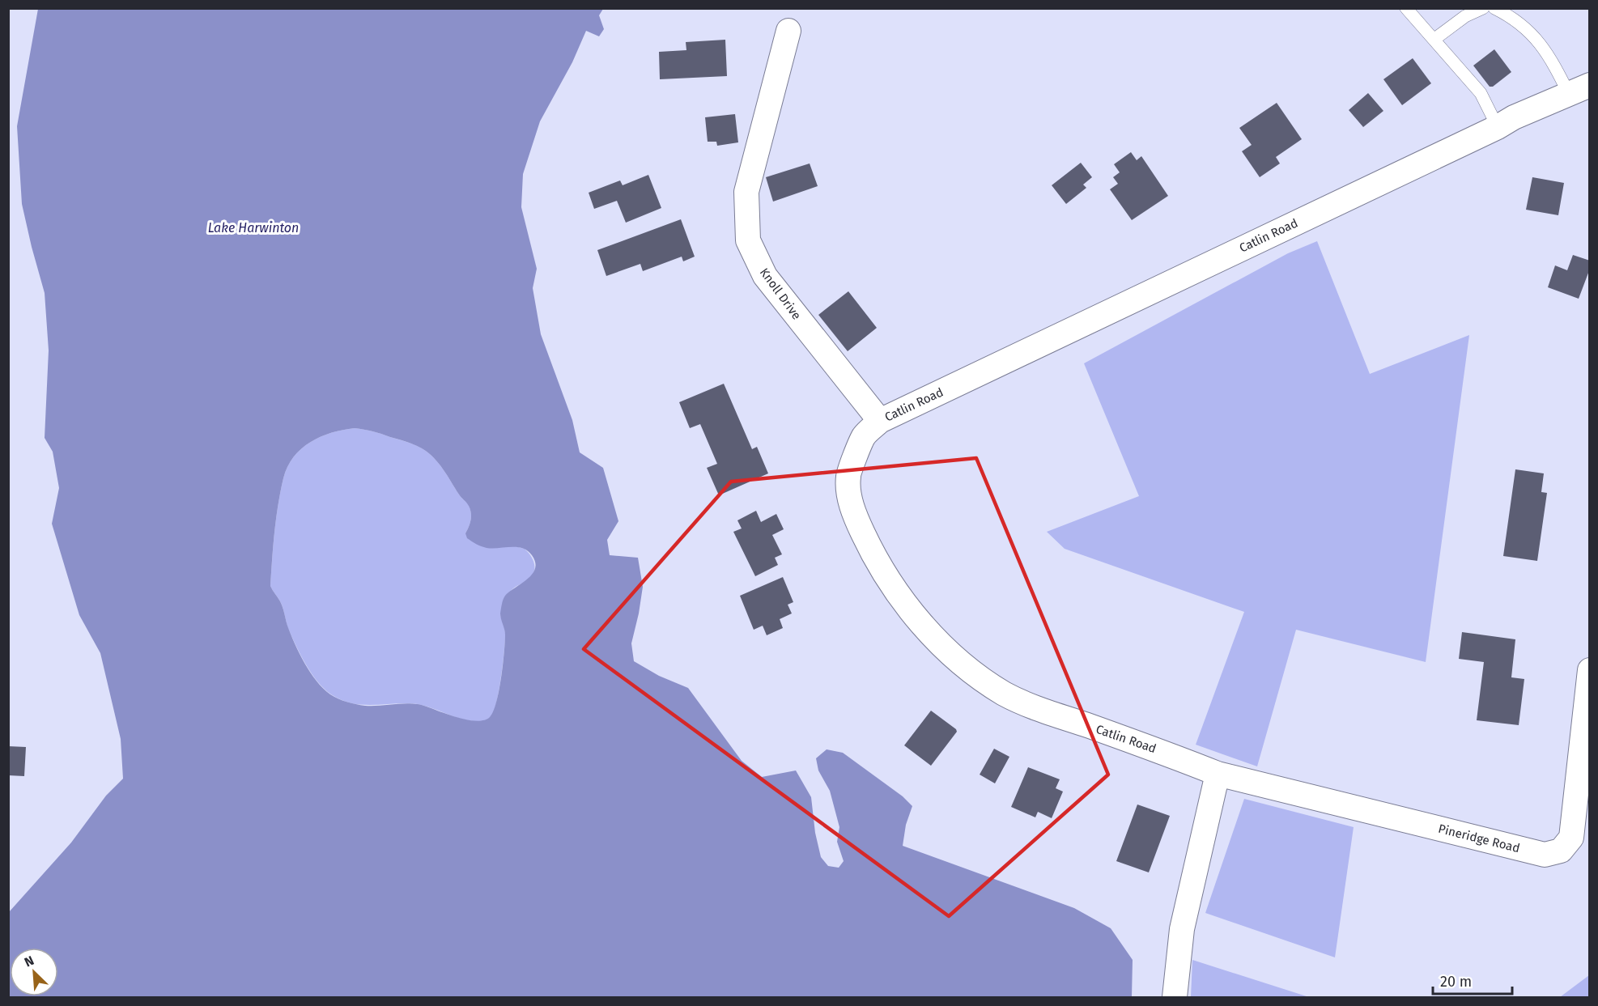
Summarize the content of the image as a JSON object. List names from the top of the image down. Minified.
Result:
{"streets":{"street":["Catlin Road","Knoll Drive","Pineridge Road"]},"crossings":[["Catlin Road","Knoll Drive"],["Catlin Road","Pineridge Road"]],"water":["Lake Harwinton"],"scale_bar":"20 m","north":"top left"}
